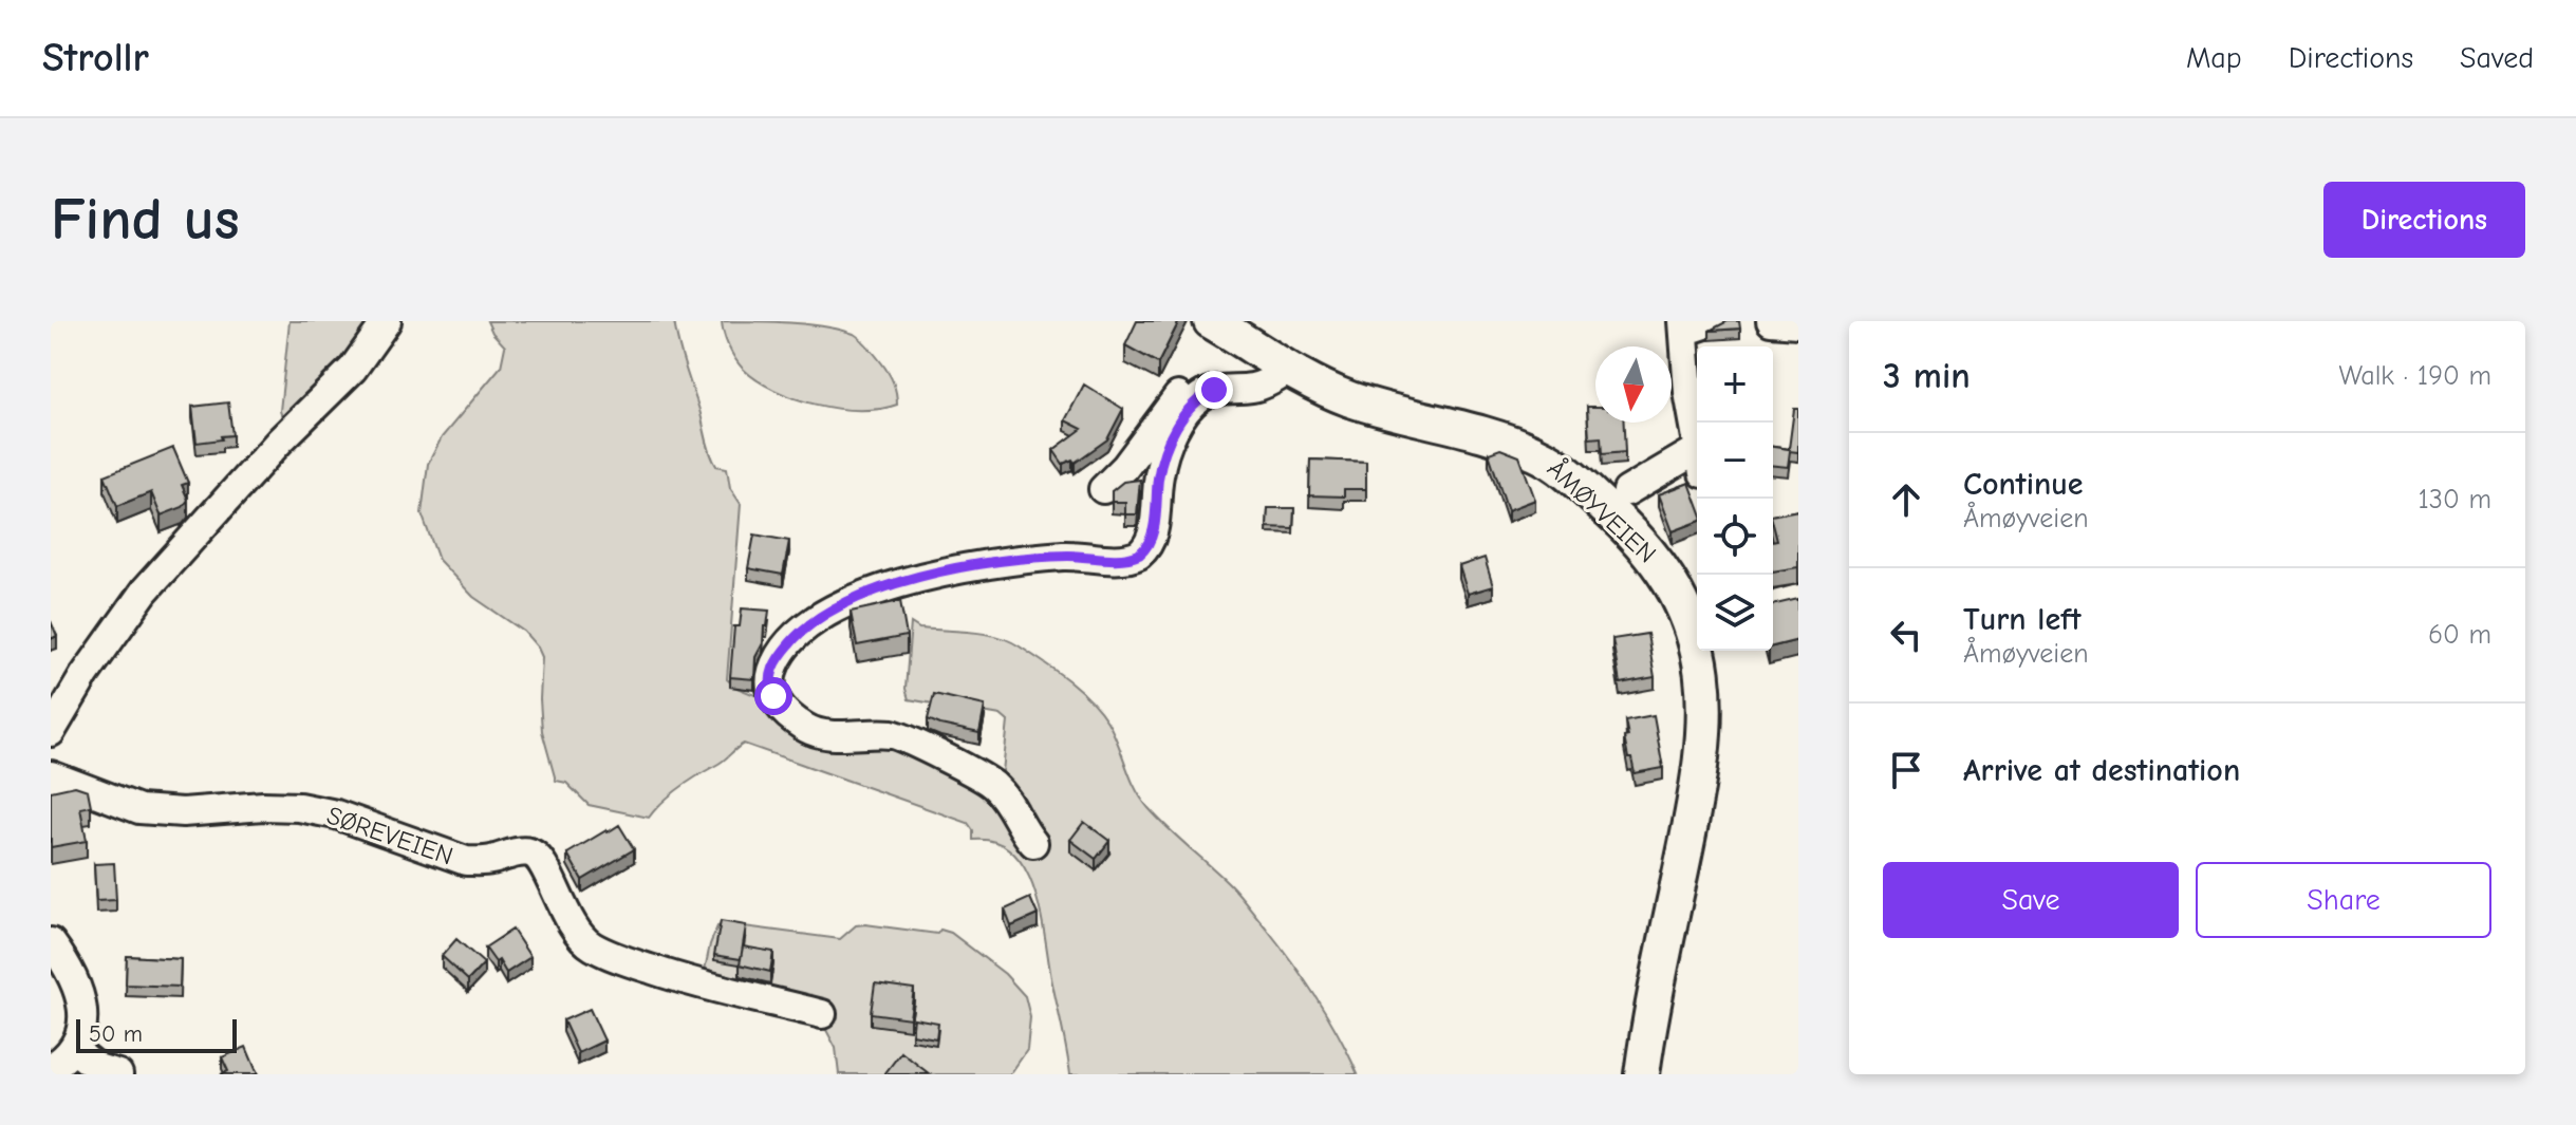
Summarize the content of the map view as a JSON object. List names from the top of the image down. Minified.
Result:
{"streets":{"main road":["ÅMØYVEIEN"],"street":["SØREVEIEN"]},"scale_bar":"50 m","north":"bottom","page":{"header":"Strollr","nav":["Map","Directions","Saved"],"buttons":["Directions",["Save","Share"]],"title":"Find us","heading":["3 min","Walk · 190 m"],"map_buttons":["+","−"],"list":[["Continue","Åmøyveien","130 m"],["Turn left","Åmøyveien","60 m"],"Arrive at destination"],"scale":"50 m"}}
